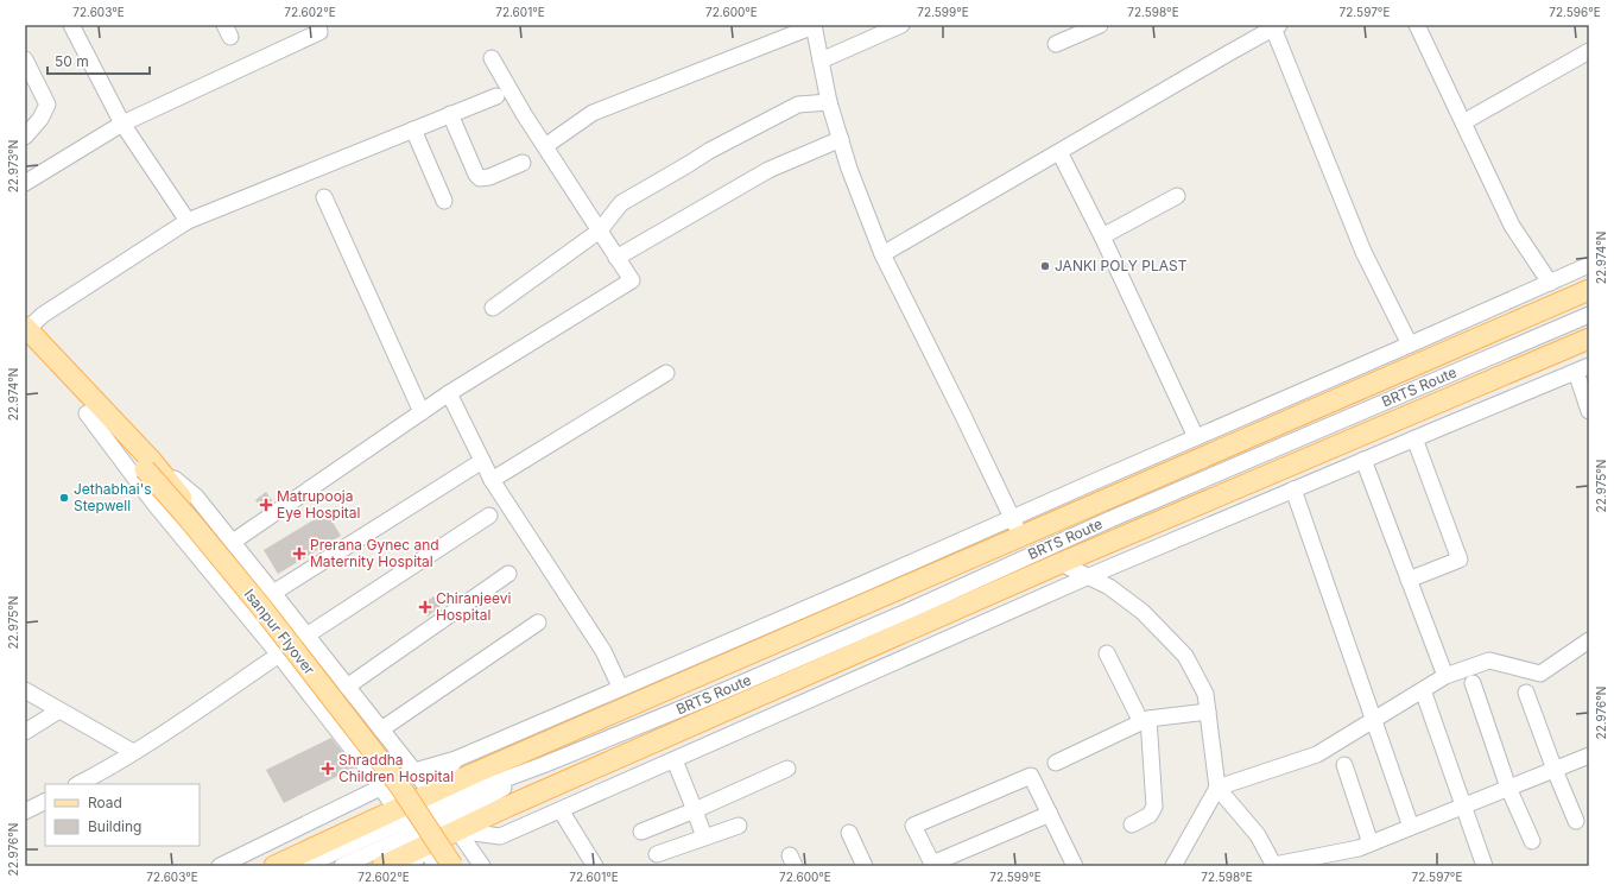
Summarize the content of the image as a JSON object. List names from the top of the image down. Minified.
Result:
{"streets":{"main road":["Isanpur Flyover"],"street":["BRTS Route"]},"places":{"other":["JANKI POLY PLAST","Jethabhai's Stepwell"],"health":["Matrupooja Eye Hospital","Prerana Gynec and Maternity Hospital","Chiranjeevi Hospital","Shraddha Children Hospital"]},"legend":["Road","Building"],"scale_bar":"50 m","coordinates":["72.603°E","72.602°E","72.601°E","72.600°E","72.599°E","72.598°E","72.597°E","72.596°E","22.973°N","22.974°N","22.975°N","22.976°N"]}
